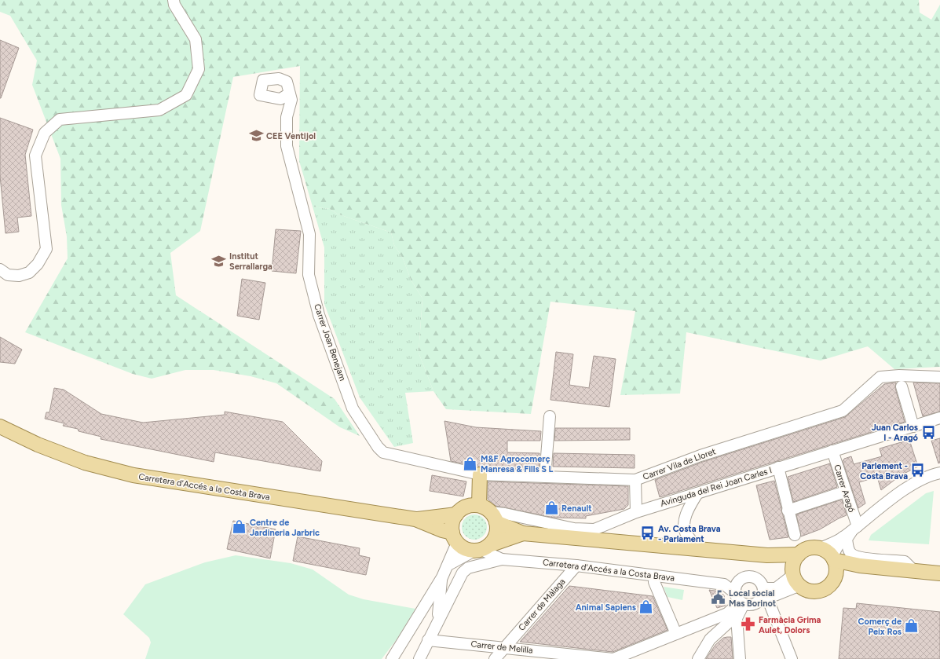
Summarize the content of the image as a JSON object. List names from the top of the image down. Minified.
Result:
{"streets":{"main road":["Carretera d'Accés a la Costa Brava"],"street":["Carrer Joan Benejam","Carrer Vila de Lloret","Avinguda del Rei Joan Carles I","Carrer Aragó","Carrer de Màlaga","Carrer de Melilla"]},"crossings":[["Carrer Joan Benejam","Carrer Vila de Lloret"],["Carretera d'Accés a la Costa Brava","Avinguda del Rei Joan Carles I"],["Carretera d'Accés a la Costa Brava","Carrer de Màlaga"],["Avinguda del Rei Joan Carles I","Carrer Aragó"],["Carrer de Màlaga","Carrer de Melilla"]],"places":{"school or university":["CEE Ventijol","Institut Serrallarga"],"bus stop":["Juan Carlos I - Aragó","Parlement - Costa Brava","Av. Costa Brava - Parlament"],"shop":["M&F Agrocomerç Manresa & Fills S L","Renault","Centre de Jardineria Jarbric","Animal Sapiens","Comerç de Peix Ros"],"public building":["Local social Mas Borinot"],"pharmacy":["Farmàcia Grima Aulet, Dolors"]}}
